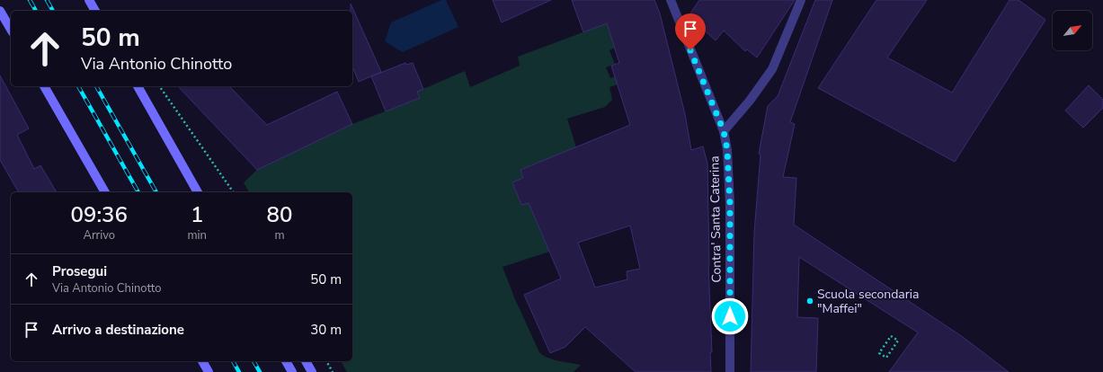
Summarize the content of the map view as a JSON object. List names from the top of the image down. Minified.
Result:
{"streets":{"street":["Contra' Santa Caterina"]},"places":["Scuola secondaria \"Maffei\""],"north":"top right","page":{"turn":["50 m","Via Antonio Chinotto"],"eta":["09:36","Arrivo","1","min","80","m"],"list":[{"name":"Prosegui","note":"Via Antonio Chinotto","value":"50 m"},{"name":"Arrivo a destinazione","value":"30 m"}]}}
